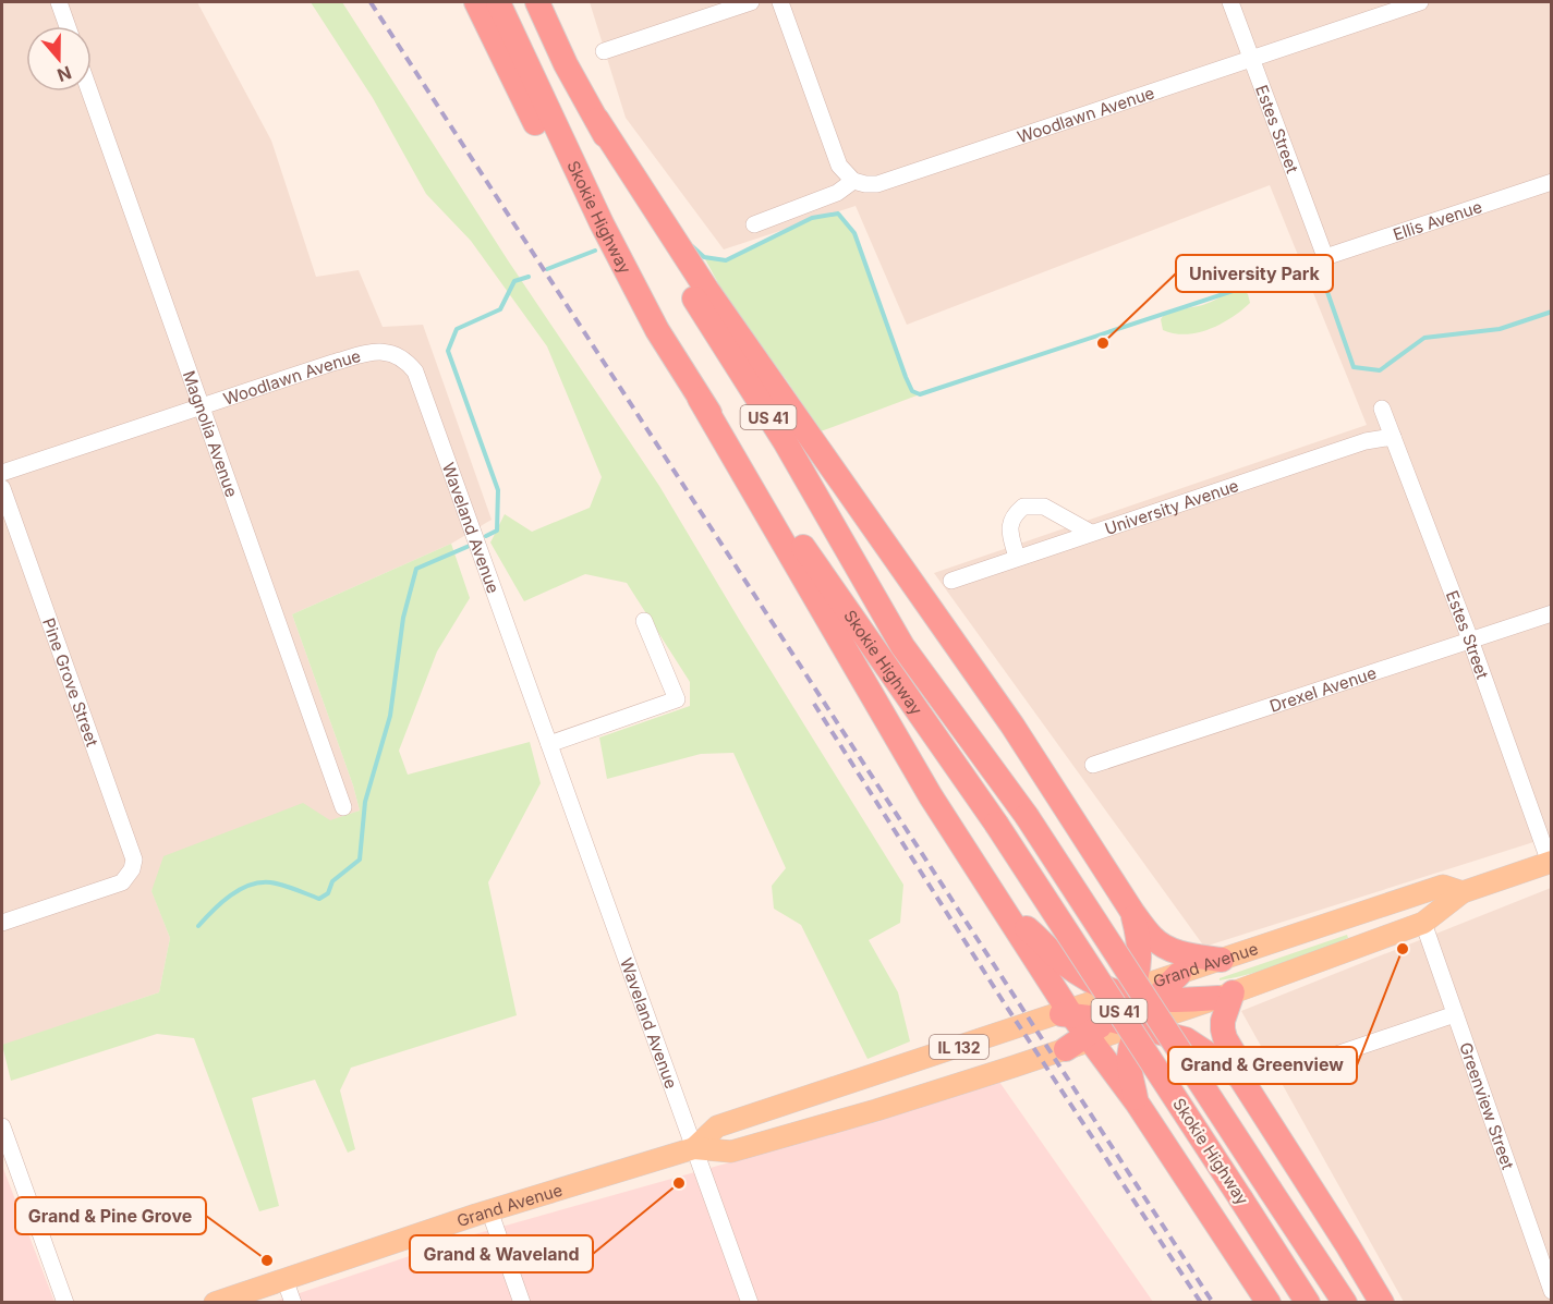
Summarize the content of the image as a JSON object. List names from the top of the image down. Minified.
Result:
{"streets":{"highway":["Skokie Highway","US 41"],"main road":["Grand Avenue","IL 132"],"street":["Woodlawn Avenue","Estes Street","Ellis Avenue","Magnolia Avenue","University Avenue","Waveland Avenue","Pine Grove Street","Drexel Avenue","Greenview Street"]},"crossings":[["Woodlawn Avenue","Estes Street"],["Woodlawn Avenue","Magnolia Avenue"],["Woodlawn Avenue","Waveland Avenue"],["Estes Street","Ellis Avenue"],["Estes Street","University Avenue"],["Estes Street","Drexel Avenue"],["Estes Street","Grand Avenue"],["Waveland Avenue","Grand Avenue"],["Grand Avenue","Greenview Street"]],"places":["University Park","Grand & Greenview","Grand & Waveland","Grand & Pine Grove"],"north":"bottom"}
